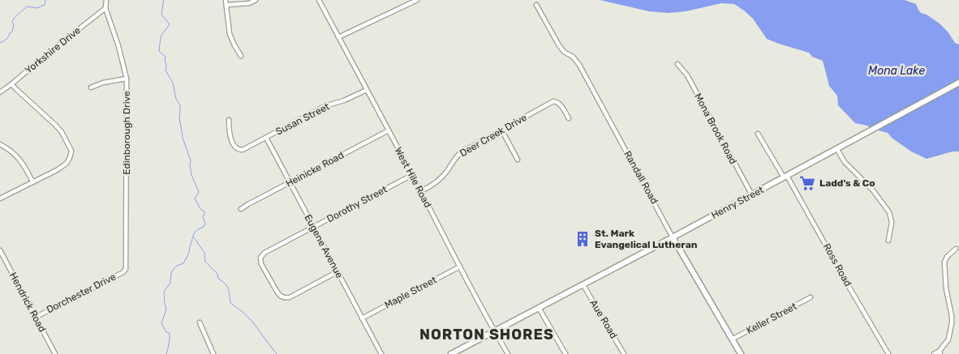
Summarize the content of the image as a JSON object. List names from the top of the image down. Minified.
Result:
{"streets":{"street":["Yorkshire Drive","Susan Street","Mona Brook Road","Edinborough Drive","Deer Creek Drive","Heinicke Road","West Hile Road","Randall Road","Henry Street","Dorothy Street","Eugene Avenue","Ross Road","Maple Street","Dorchester Drive","Hendrick Road","Keller Street","Aue Road"]},"crossings":[["Yorkshire Drive","Edinborough Drive"],["Susan Street","West Hile Road"],["Susan Street","Eugene Avenue"],["Mona Brook Road","Henry Street"],["Edinborough Drive","Dorchester Drive"],["Deer Creek Drive","West Hile Road"],["Heinicke Road","West Hile Road"],["Heinicke Road","Eugene Avenue"],["West Hile Road","Henry Street"],["West Hile Road","Dorothy Street"],["West Hile Road","Maple Street"],["Randall Road","Henry Street"],["Randall Road","Keller Street"],["Henry Street","Ross Road"],["Henry Street","Aue Road"],["Dorothy Street","Eugene Avenue"],["Eugene Avenue","Maple Street"],["Dorchester Drive","Hendrick Road"]],"districts":["NORTON SHORES"],"water":["Mona Lake"],"places":{"supermarket":["Ladd's & Co"],"building":["St. Mark Evangelical Lutheran"]}}
